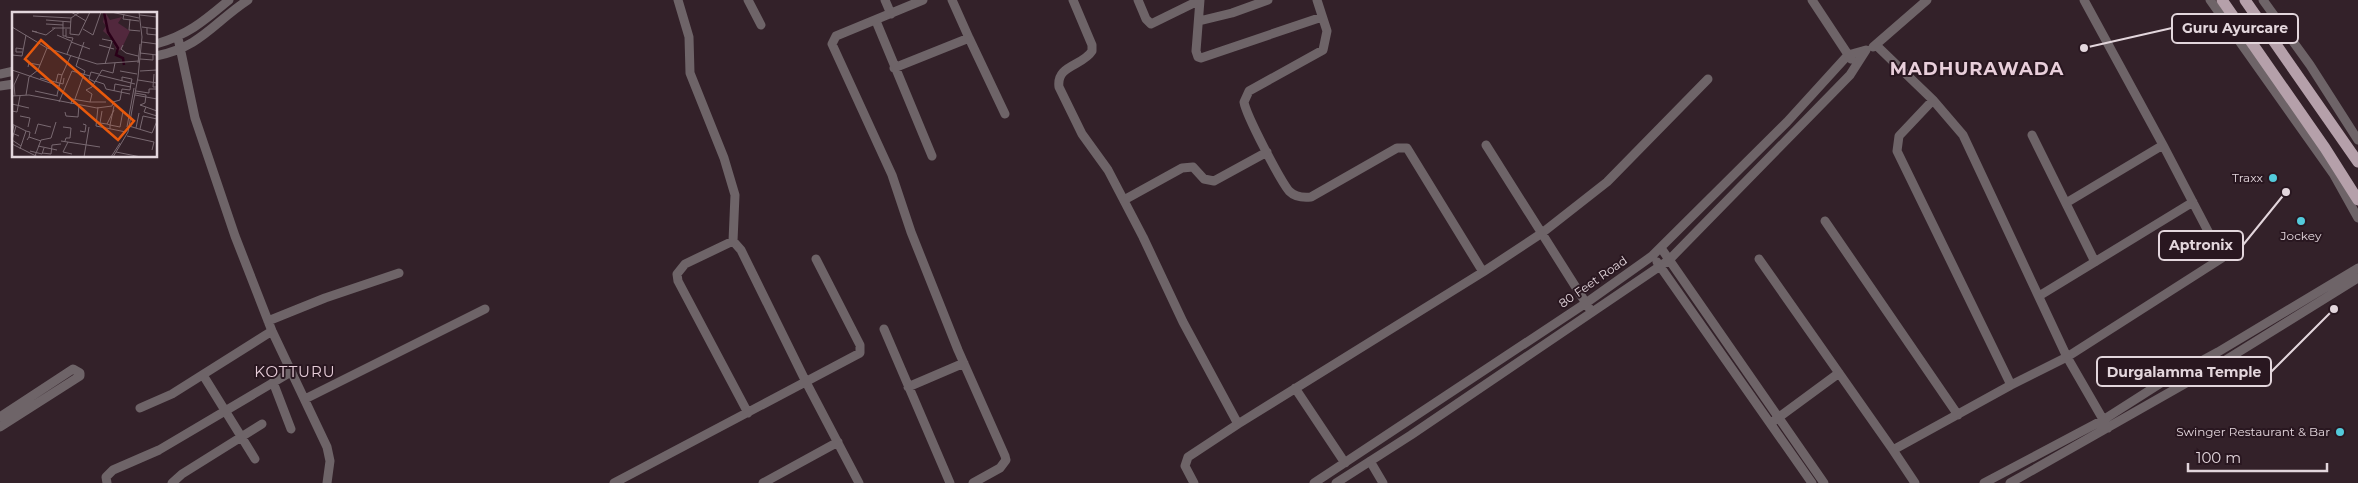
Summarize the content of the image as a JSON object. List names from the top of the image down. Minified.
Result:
{"streets":{"street":["80 Feet Road"]},"districts":["MADHURAWADA","KOTTURU"],"places":["Guru Ayurcare","Traxx","Aptronix","Jockey","Durgalamma Temple","Swinger Restaurant & Bar"],"scale_bar":"100 m"}
